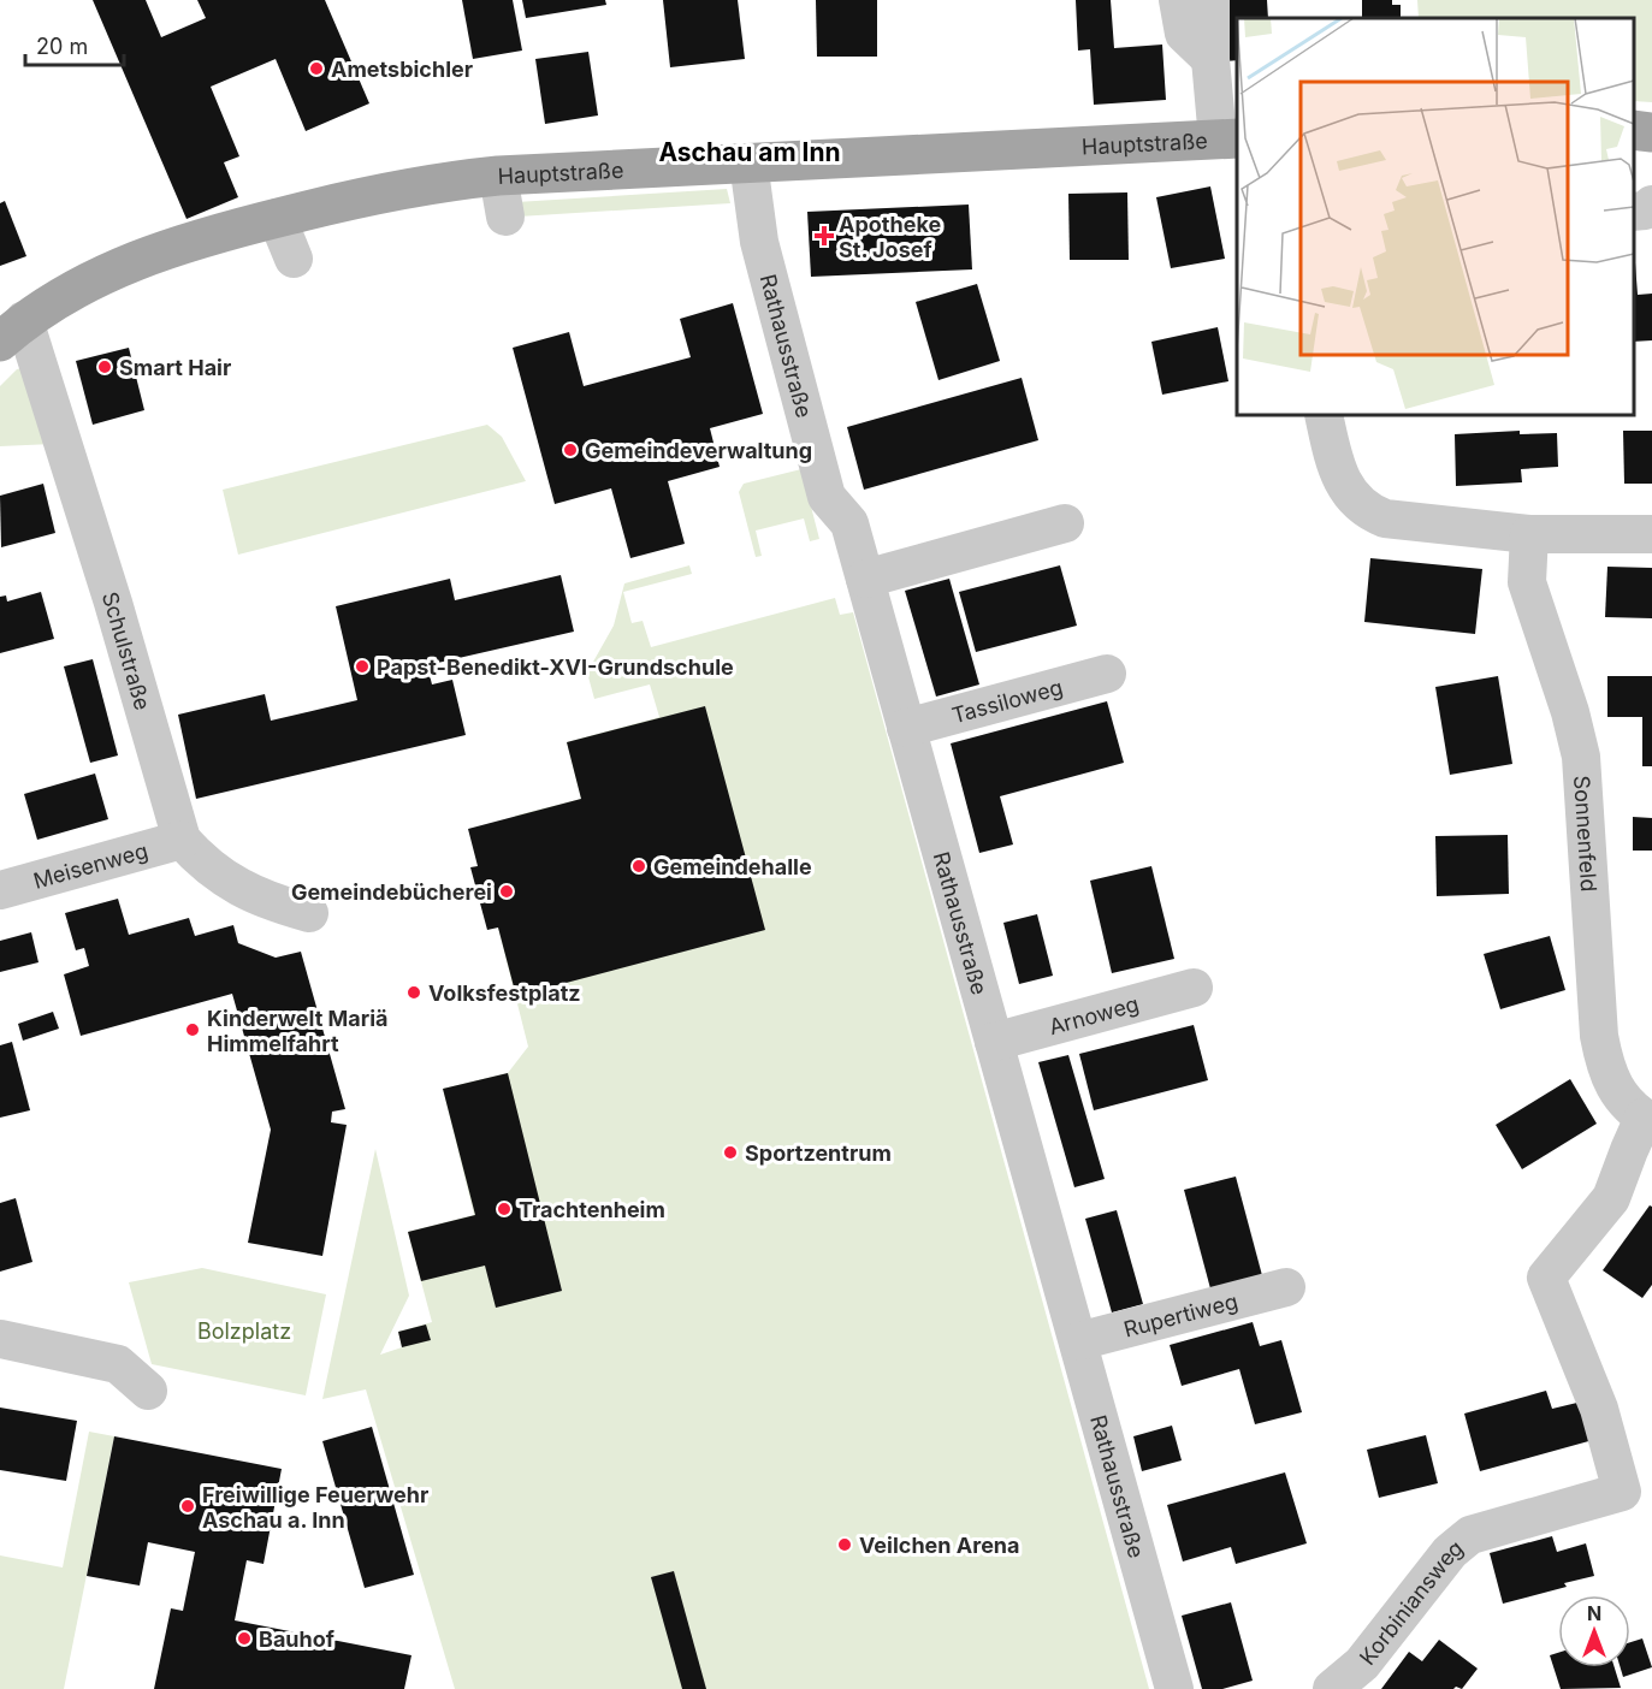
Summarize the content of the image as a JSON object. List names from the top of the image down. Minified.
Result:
{"streets":{"main road":["Hauptstraße"],"street":["Rathausstraße","Schulstraße","Tassiloweg","Sonnenfeld","Meisenweg","Arnoweg","Rupertiweg","Korbiniansweg"]},"crossings":[["Hauptstraße","Rathausstraße"],["Hauptstraße","Schulstraße"],["Rathausstraße","Tassiloweg"],["Rathausstraße","Arnoweg"],["Rathausstraße","Rupertiweg"],["Schulstraße","Meisenweg"],["Sonnenfeld","Korbiniansweg"]],"districts":["Aschau am Inn"],"parks":["Bolzplatz"],"places":{"other":["Ametsbichler","Smart Hair","Gemeindeverwaltung","Papst-Benedikt-XVI-Grundschule","Gemeindehalle","Gemeindebücherei","Volksfestplatz","Kinderwelt Mariä Himmelfahrt","Sportzentrum","Trachtenheim","Freiwillige Feuerwehr Aschau a. Inn","Veilchen Arena","Bauhof"],"health":["Apotheke St. Josef"]},"scale_bar":"20 m","north":"top"}
